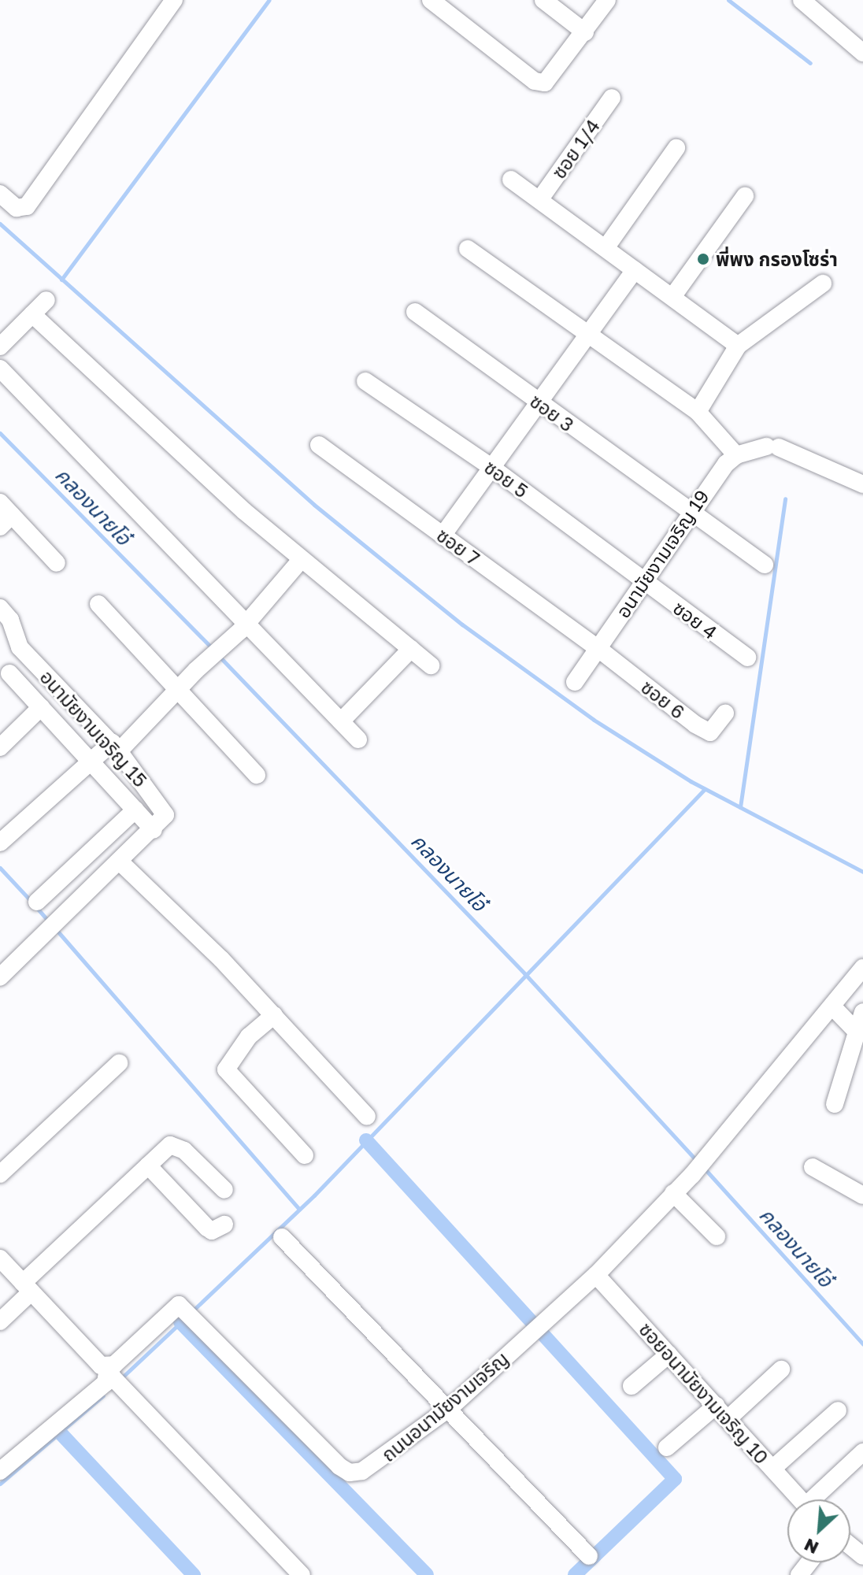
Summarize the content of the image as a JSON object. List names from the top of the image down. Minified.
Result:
{"streets":{"street":["ซอย 1/4","ซอย 3","ซอย 5","ซอย 7","อนามัยงามเจริญ 19","ซอย 4","ซอย 6","อนามัยงามเจริญ 15","ซอยอนามัยงามเจริญ 10","ถนนอนามัยงามเจริญ"]},"crossings":[["ซอย 3","อนามัยงามเจริญ 19"],["ซอย 5","อนามัยงามเจริญ 19"],["ซอย 5","ซอย 4"],["ซอย 7","อนามัยงามเจริญ 19"],["ซอย 7","ซอย 6"],["อนามัยงามเจริญ 19","ซอย 4"],["อนามัยงามเจริญ 19","ซอย 6"],["ซอยอนามัยงามเจริญ 10","ถนนอนามัยงามเจริญ"]],"water":["คลองนายโอ๋"],"places":["พี่พง กรองโซร่า"],"north":"bottom left"}
